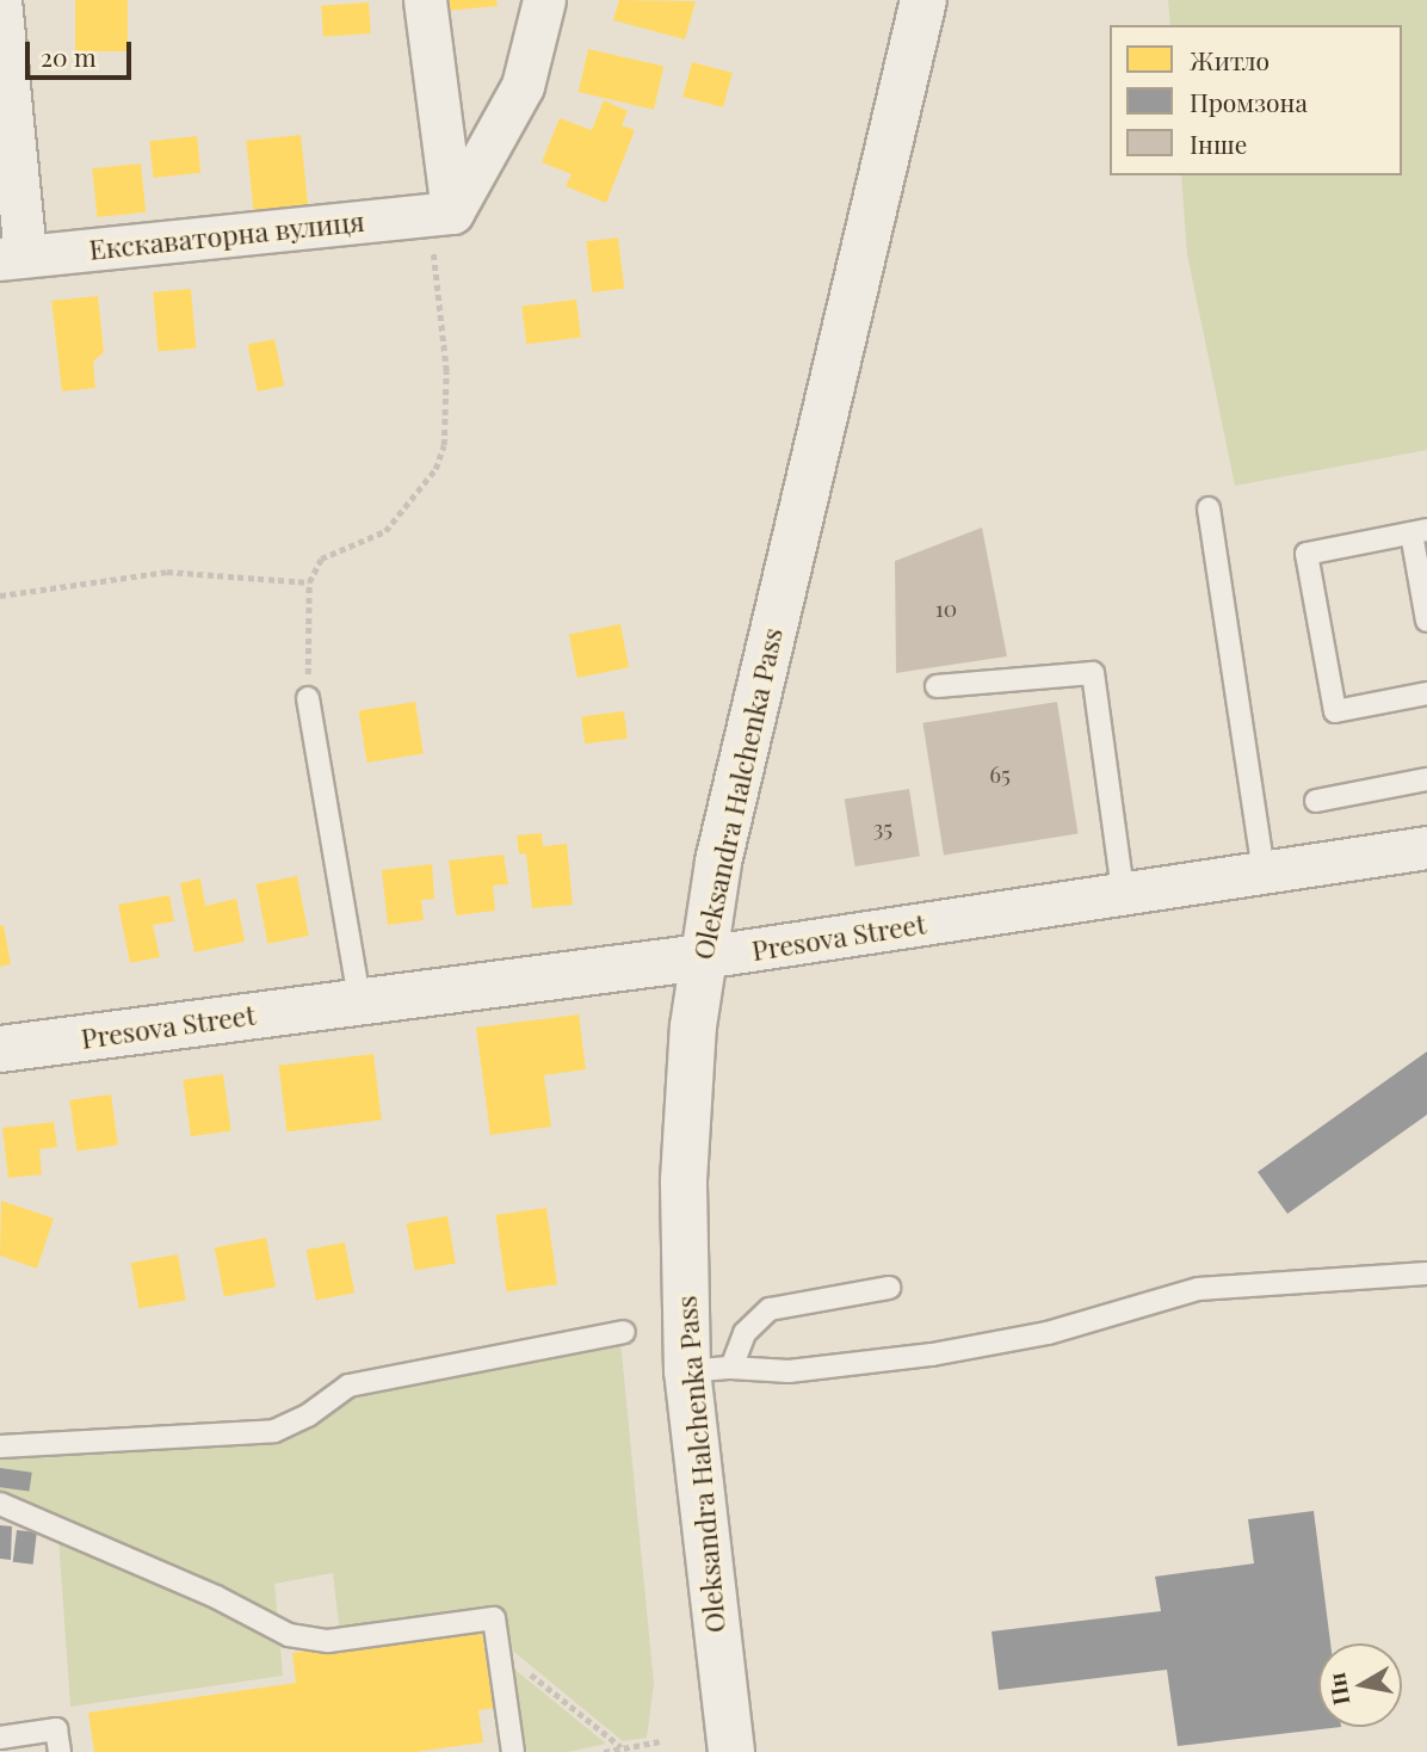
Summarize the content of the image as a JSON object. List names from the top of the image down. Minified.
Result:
{"streets":{"main road":["Oleksandra Halchenka Pass","Presova Street"],"street":["Екскаваторна вулиця"]},"crossings":[["Oleksandra Halchenka Pass","Presova Street"]],"house_numbers":["10","65","35"],"legend":["Житло","Промзона","Інше"],"scale_bar":"20 m","north":"left"}
